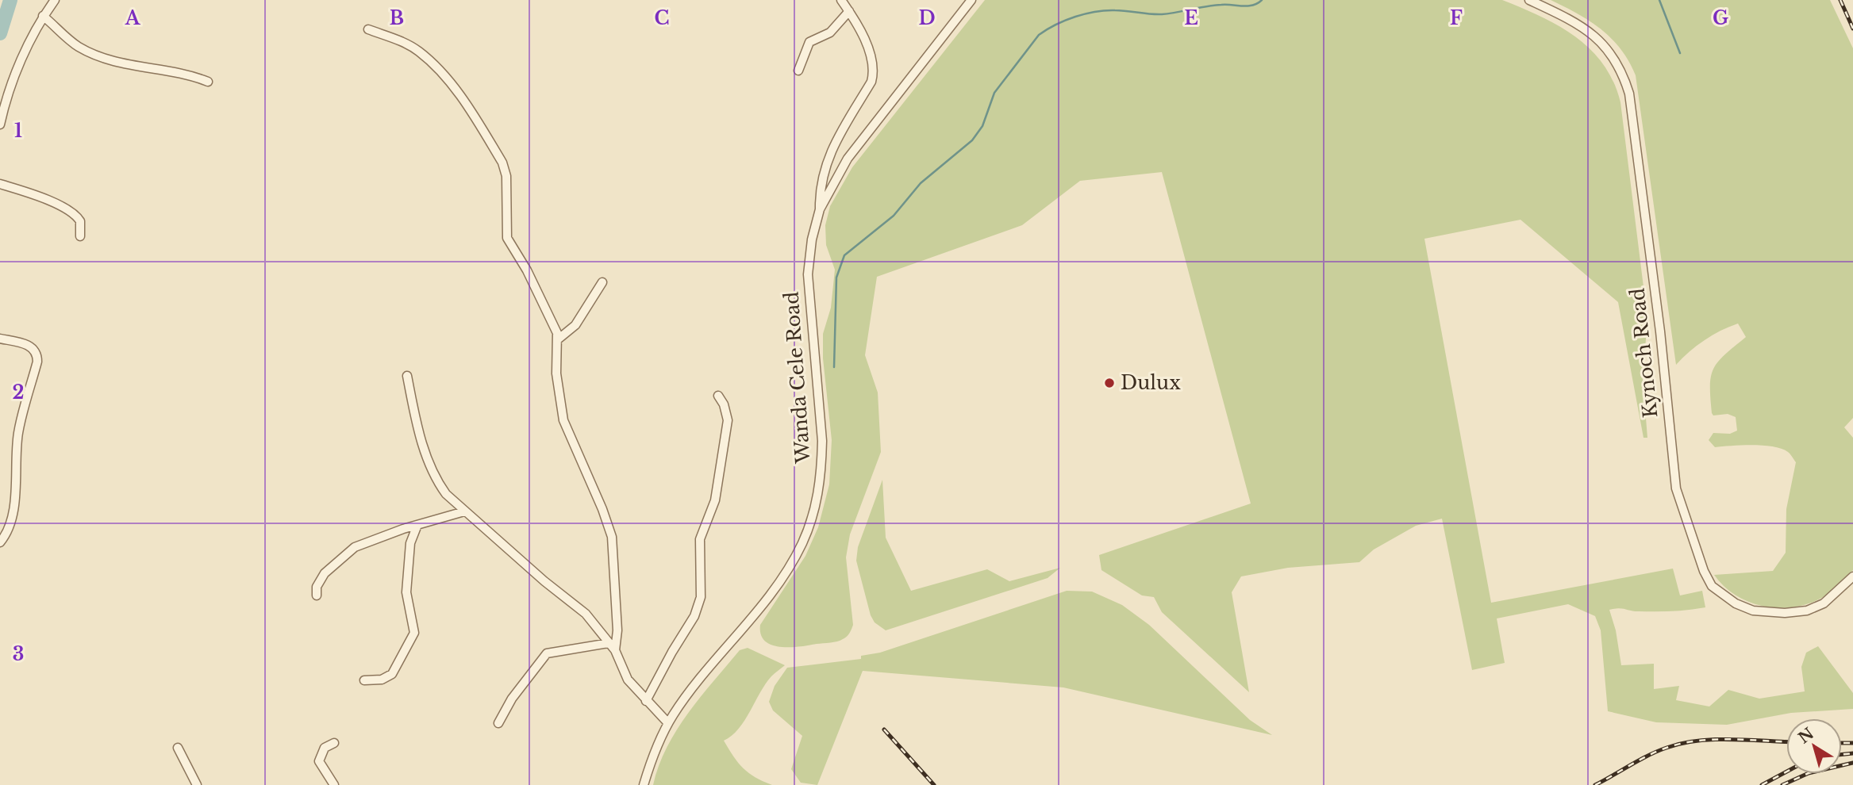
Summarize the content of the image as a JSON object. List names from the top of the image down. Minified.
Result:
{"streets":{"street":["Kynoch Road","Wanda Cele Road"]},"places":["Dulux"],"north":"top left","grid":{"columns":["A","B","C","D","E","F","G"],"rows":["1","2","3"]}}
